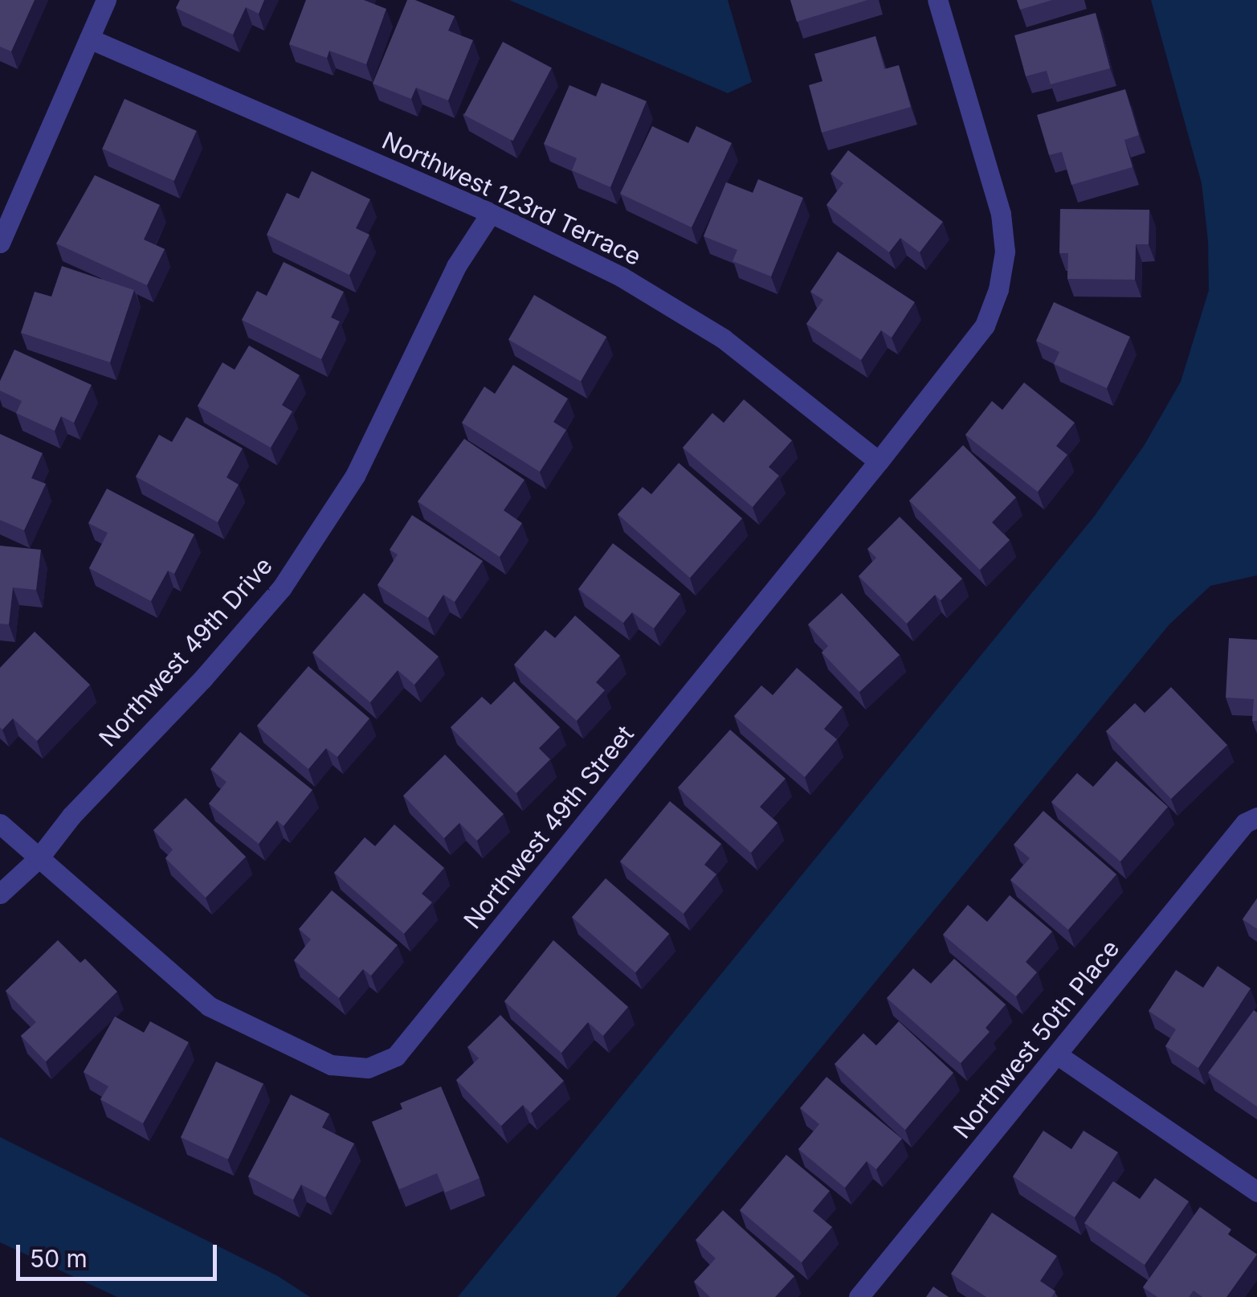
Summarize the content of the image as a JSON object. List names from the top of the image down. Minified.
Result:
{"streets":{"street":["Northwest 123rd Terrace","Northwest 49th Drive","Northwest 49th Street","Northwest 50th Place"]},"crossings":[["Northwest 123rd Terrace","Northwest 49th Drive"],["Northwest 123rd Terrace","Northwest 49th Street"],["Northwest 49th Drive","Northwest 49th Street"]],"scale_bar":"50 m"}
